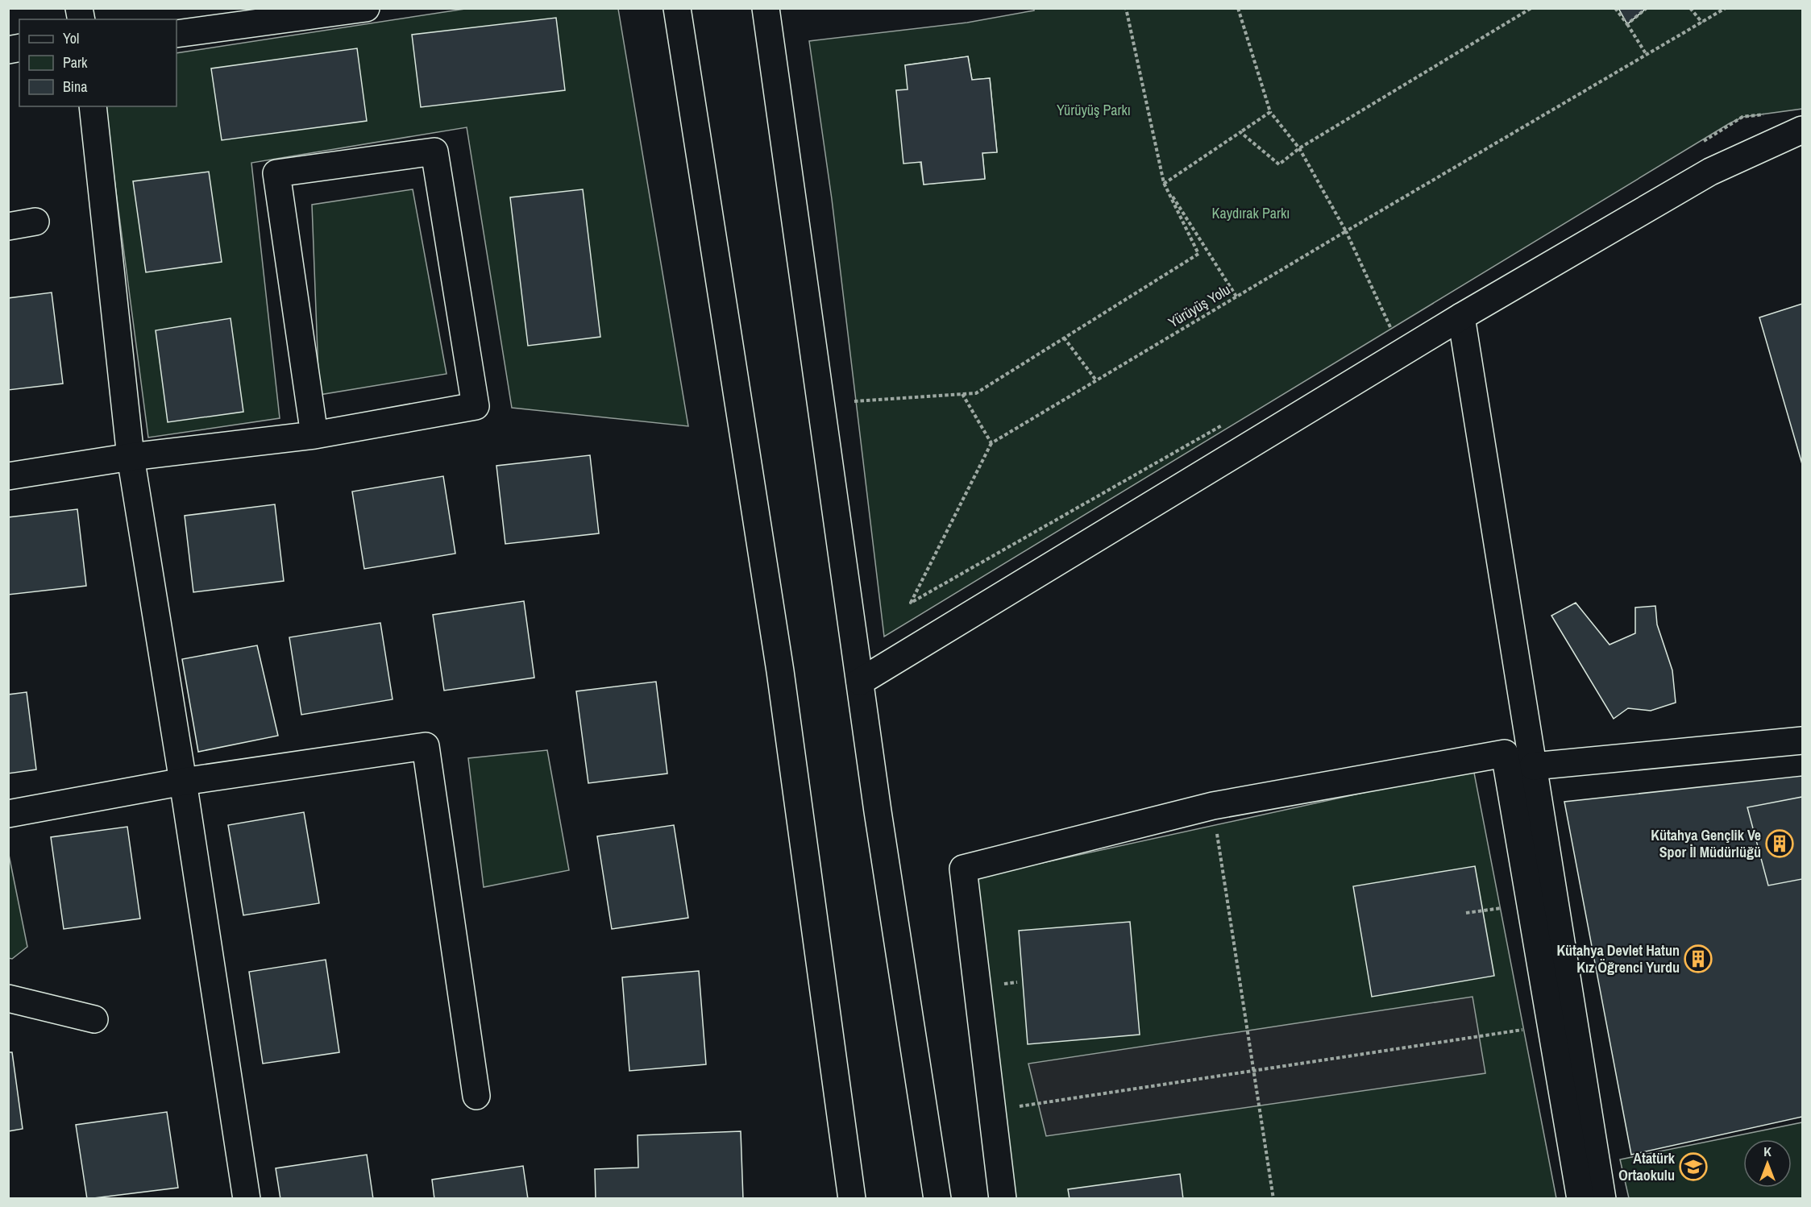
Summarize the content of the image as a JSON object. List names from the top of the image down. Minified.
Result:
{"streets":{"path":["Yürüyüş Yolu"]},"parks":["Yürüyüş Parkı","Kaydırak Parkı"],"places":{"building":["Kütahya Gençlik Ve Spor İl Müdürlüğü","Kütahya Devlet Hatun Kız Öğrenci Yurdu"],"school or university":["Atatürk Ortaokulu"]},"legend":["Yol","Park","Bina"],"north":"top"}
